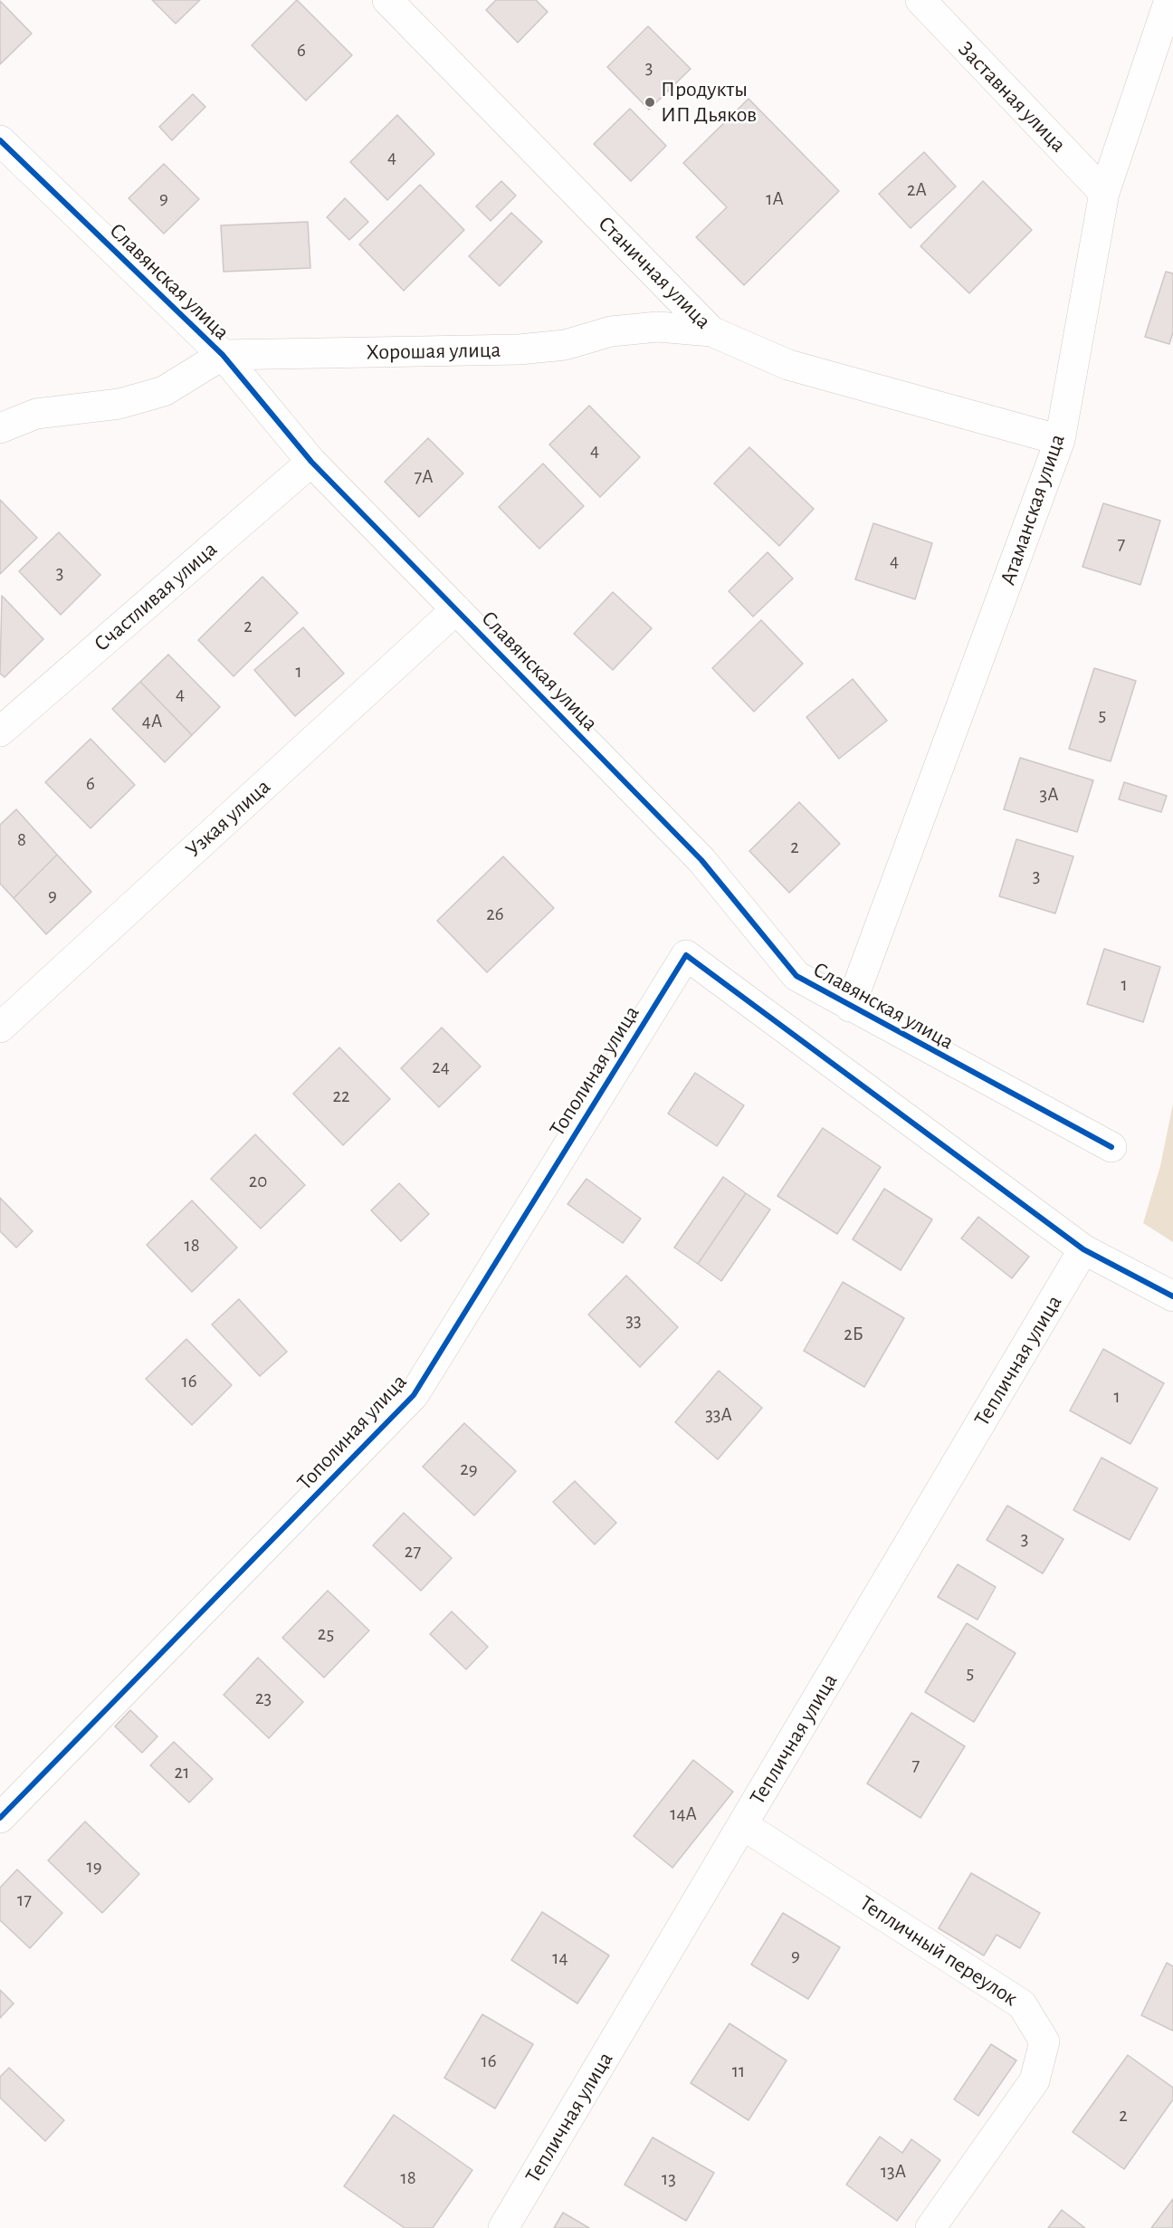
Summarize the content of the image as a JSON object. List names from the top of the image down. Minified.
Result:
{"streets":{"street":["Заставная улица","Станичная улица","Славянская улица","Хорошая улица","Атаманская улица","Счастливая улица","Узкая улица","Тополиная улица","Тепличная улица","Тепличный переулок"]},"crossings":[["Заставная улица","Атаманская улица"],["Станичная улица","Хорошая улица"],["Станичная улица","Атаманская улица"],["Славянская улица","Хорошая улица"],["Славянская улица","Атаманская улица"],["Славянская улица","Счастливая улица"],["Славянская улица","Узкая улица"],["Тополиная улица","Тепличная улица"],["Тепличная улица","Тепличный переулок"]],"places":["Продукты ИП Дьяков"],"house_numbers":["6","3","4","2А","9","1А","4","7А","7","4","3","2","1","4","5","4А","6","3А","8","2","3","9","26","1","24","22","20","18","33","2Б","16","1","33А","29","3","27","25","5","23","7","21","14А","19","17","9","14","16","11","2","13А","18","13"]}
